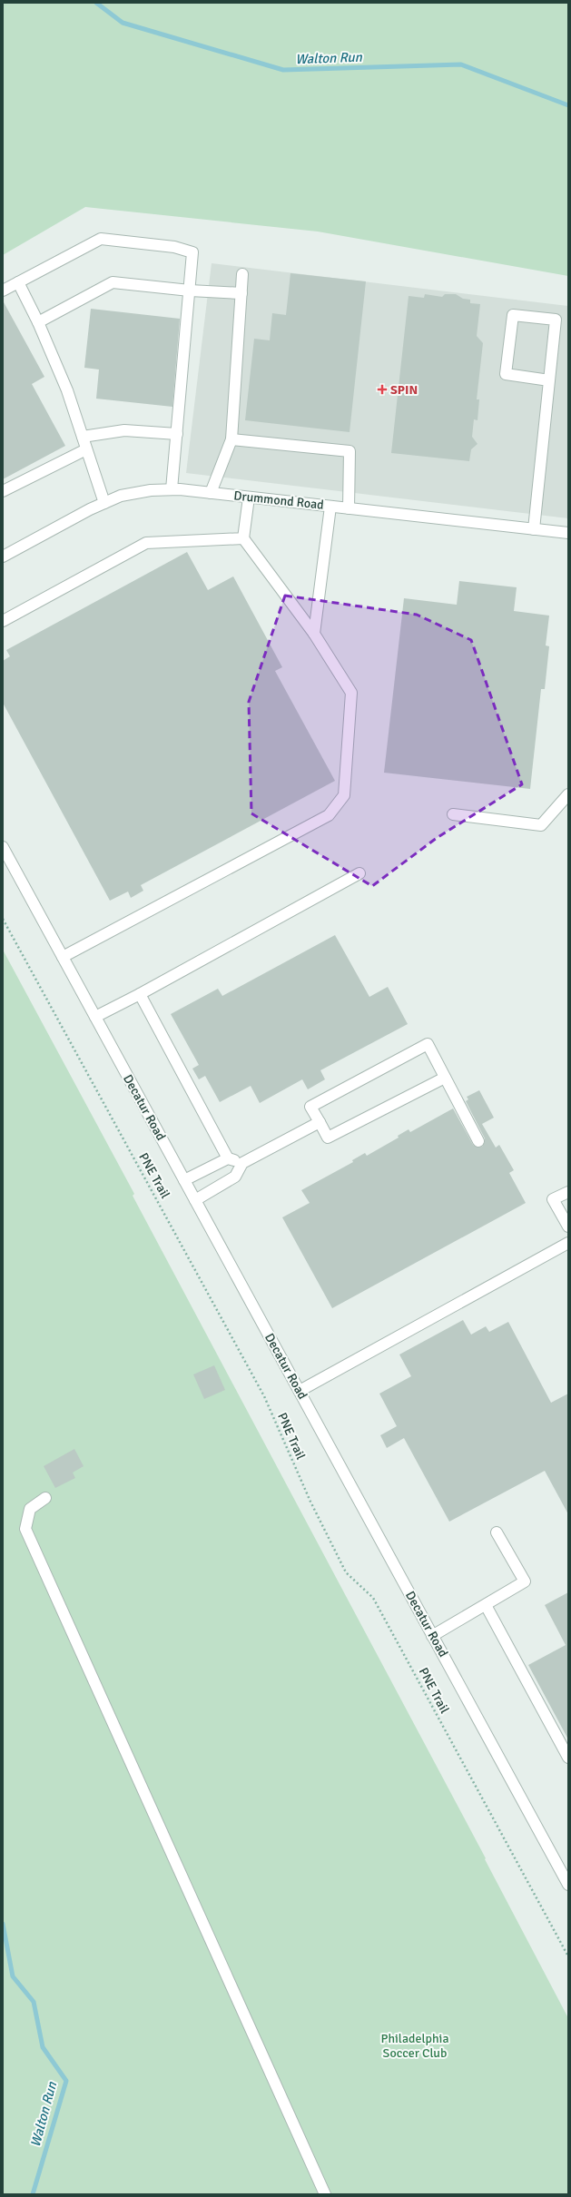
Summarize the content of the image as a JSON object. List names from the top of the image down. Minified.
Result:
{"streets":{"street":["Drummond Road","Decatur Road"],"path":["PNE Trail"]},"water":["Walton Run"],"parks":["Philadelphia Soccer Club"],"places":{"health":["SPIN"]}}
